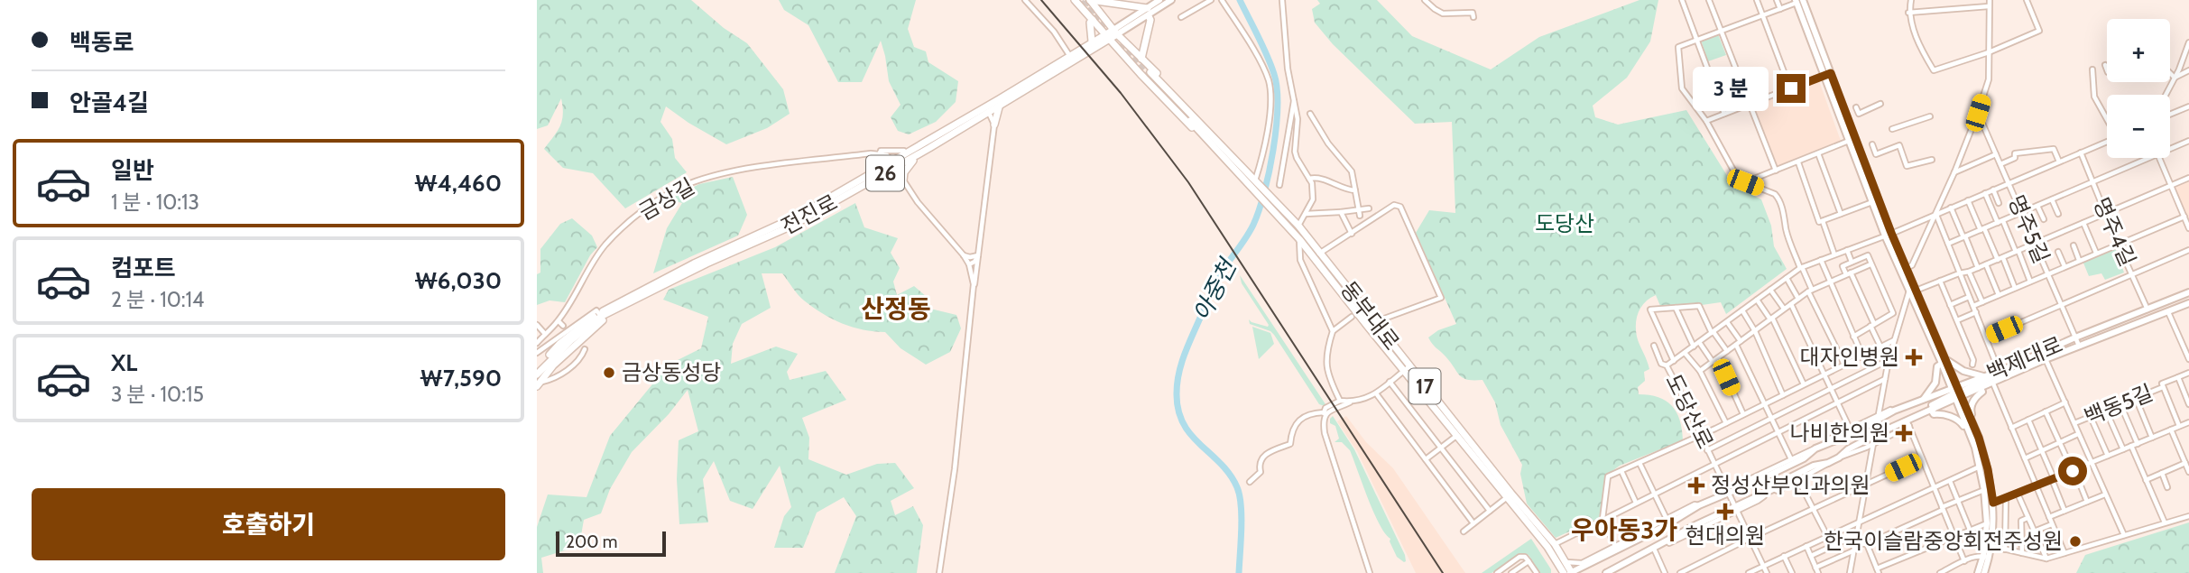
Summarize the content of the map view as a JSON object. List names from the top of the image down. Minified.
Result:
{"streets":{"main road":["26","전진로","동부대로","17"],"street":["금상길","명주5길","명주4길","백제대로","백동5길","도당산로"]},"crossings":[["26","전진로"],["금상길","전진로"],["명주5길","백제대로"],["명주5길","도당산로"],["명주4길","백제대로"],["명주4길","도당산로"],["동부대로","백제대로"],["백제대로","백동5길"],["백제대로","도당산로"]],"districts":["산정동","우아동3가"],"water":["아중천"],"parks":["도당산"],"places":{"health":["대자인병원","나비한의원","정성산부인과의원","현대의원"],"other":["금상동성당","한국이슬람중앙회전주성원"]},"scale_bar":"200 m","page":{"banner":["백동로","안골4길"],"map_buttons":["+","−"],"bubble":"3 분","list":[{"name":"일반","note":"1 분 · 10:13","value":"₩4,460"},{"name":"컴포트","note":"2 분 · 10:14","value":"₩6,030"},{"name":"XL","note":"3 분 · 10:15","value":"₩7,590"}],"buttons":"호출하기","scale":"200 m"}}
